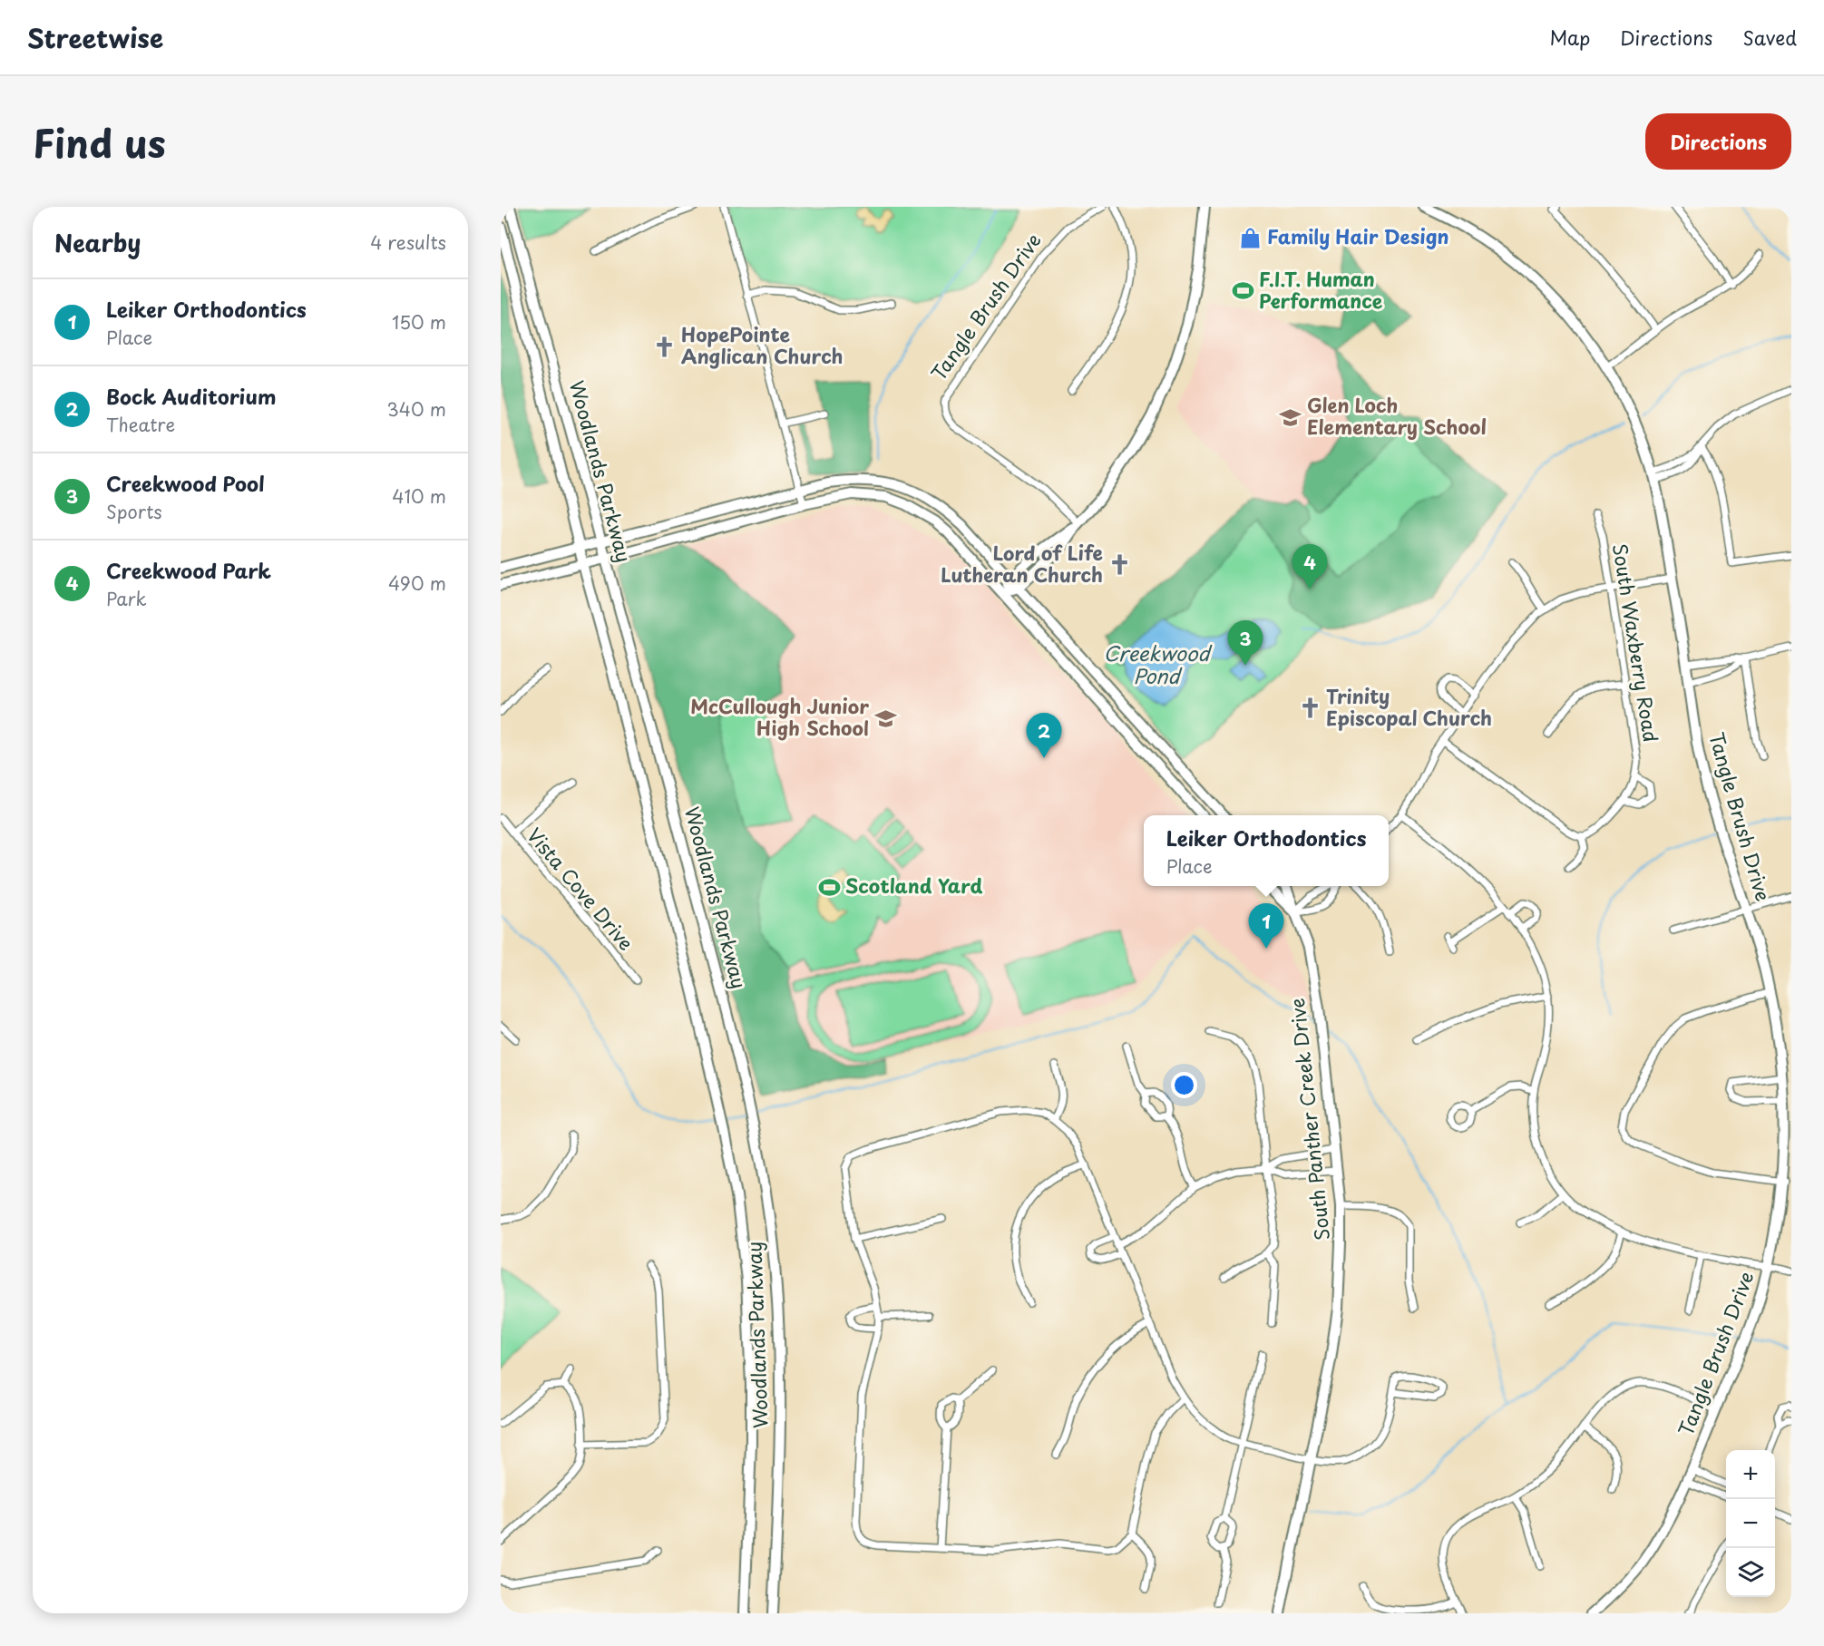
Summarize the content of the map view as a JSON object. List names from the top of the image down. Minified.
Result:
{"streets":{"street":["Tangle Brush Drive","Woodlands Parkway","South Waxberry Road","Vista Cove Drive","South Panther Creek Drive"]},"water":["Creekwood Pond"],"places":{"shop":["Family Hair Design"],"sports":["F.I.T. Human Performance","Scotland Yard"],"church":["HopePointe Anglican Church","Lord of Life Lutheran Church","Trinity Episcopal Church"],"school or university":["Glen Loch Elementary School","McCullough Junior High School"]},"page":{"header":"Streetwise","nav":["Map","Directions","Saved"],"title":"Find us","buttons":"Directions","heading":["Nearby","4 results"],"list":[{"mark":"1","name":"Leiker Orthodontics","note":"Place","value":"150 m"},{"mark":"2","name":"Bock Auditorium","note":"Theatre","value":"340 m"},{"mark":"3","name":"Creekwood Pool","note":"Sports","value":"410 m"},{"mark":"4","name":"Creekwood Park","note":"Park","value":"490 m"}],"pins":["4","3","2","1"],"popup":["Leiker Orthodontics","Place"],"map_buttons":["+","−"]}}
